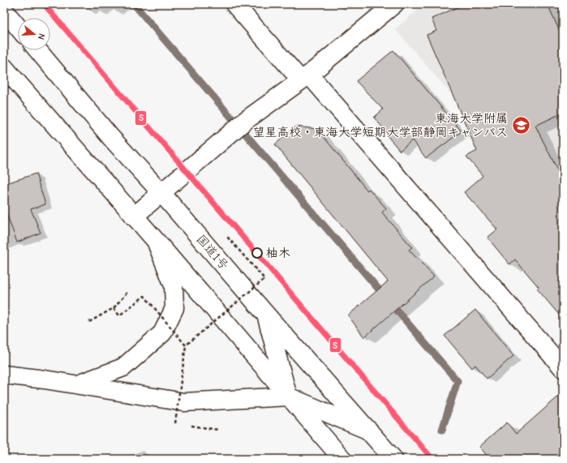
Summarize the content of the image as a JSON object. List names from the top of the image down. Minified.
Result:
{"streets":{"main road":["国道1号"]},"places":{"school or university":["東海大学附属 望星高校・東海大学短期大学部静岡キャンパス"],"other":["柚木"]},"lines":["transit line S"],"north":"right"}
